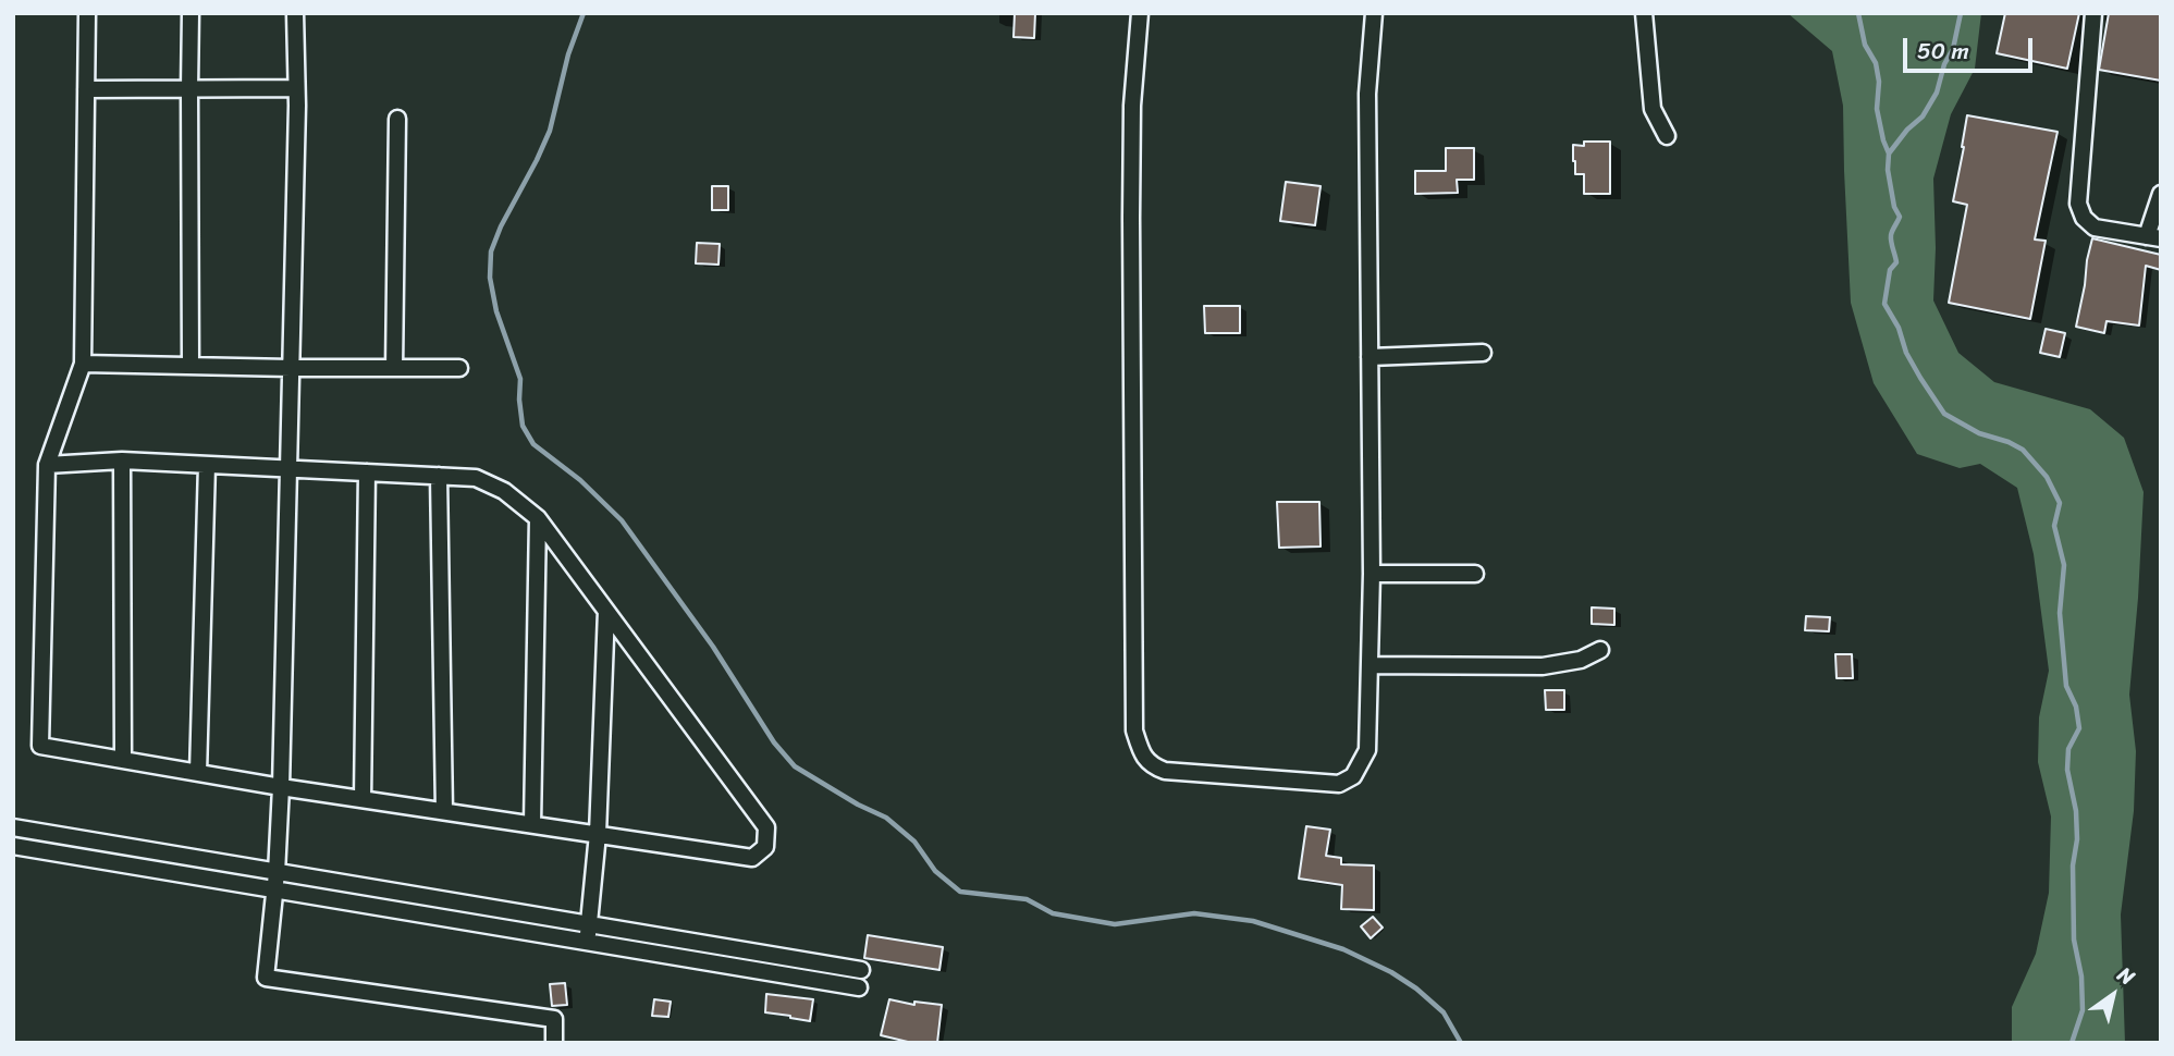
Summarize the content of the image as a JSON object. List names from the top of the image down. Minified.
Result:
{"scale_bar":"50 m","north":"top right"}
